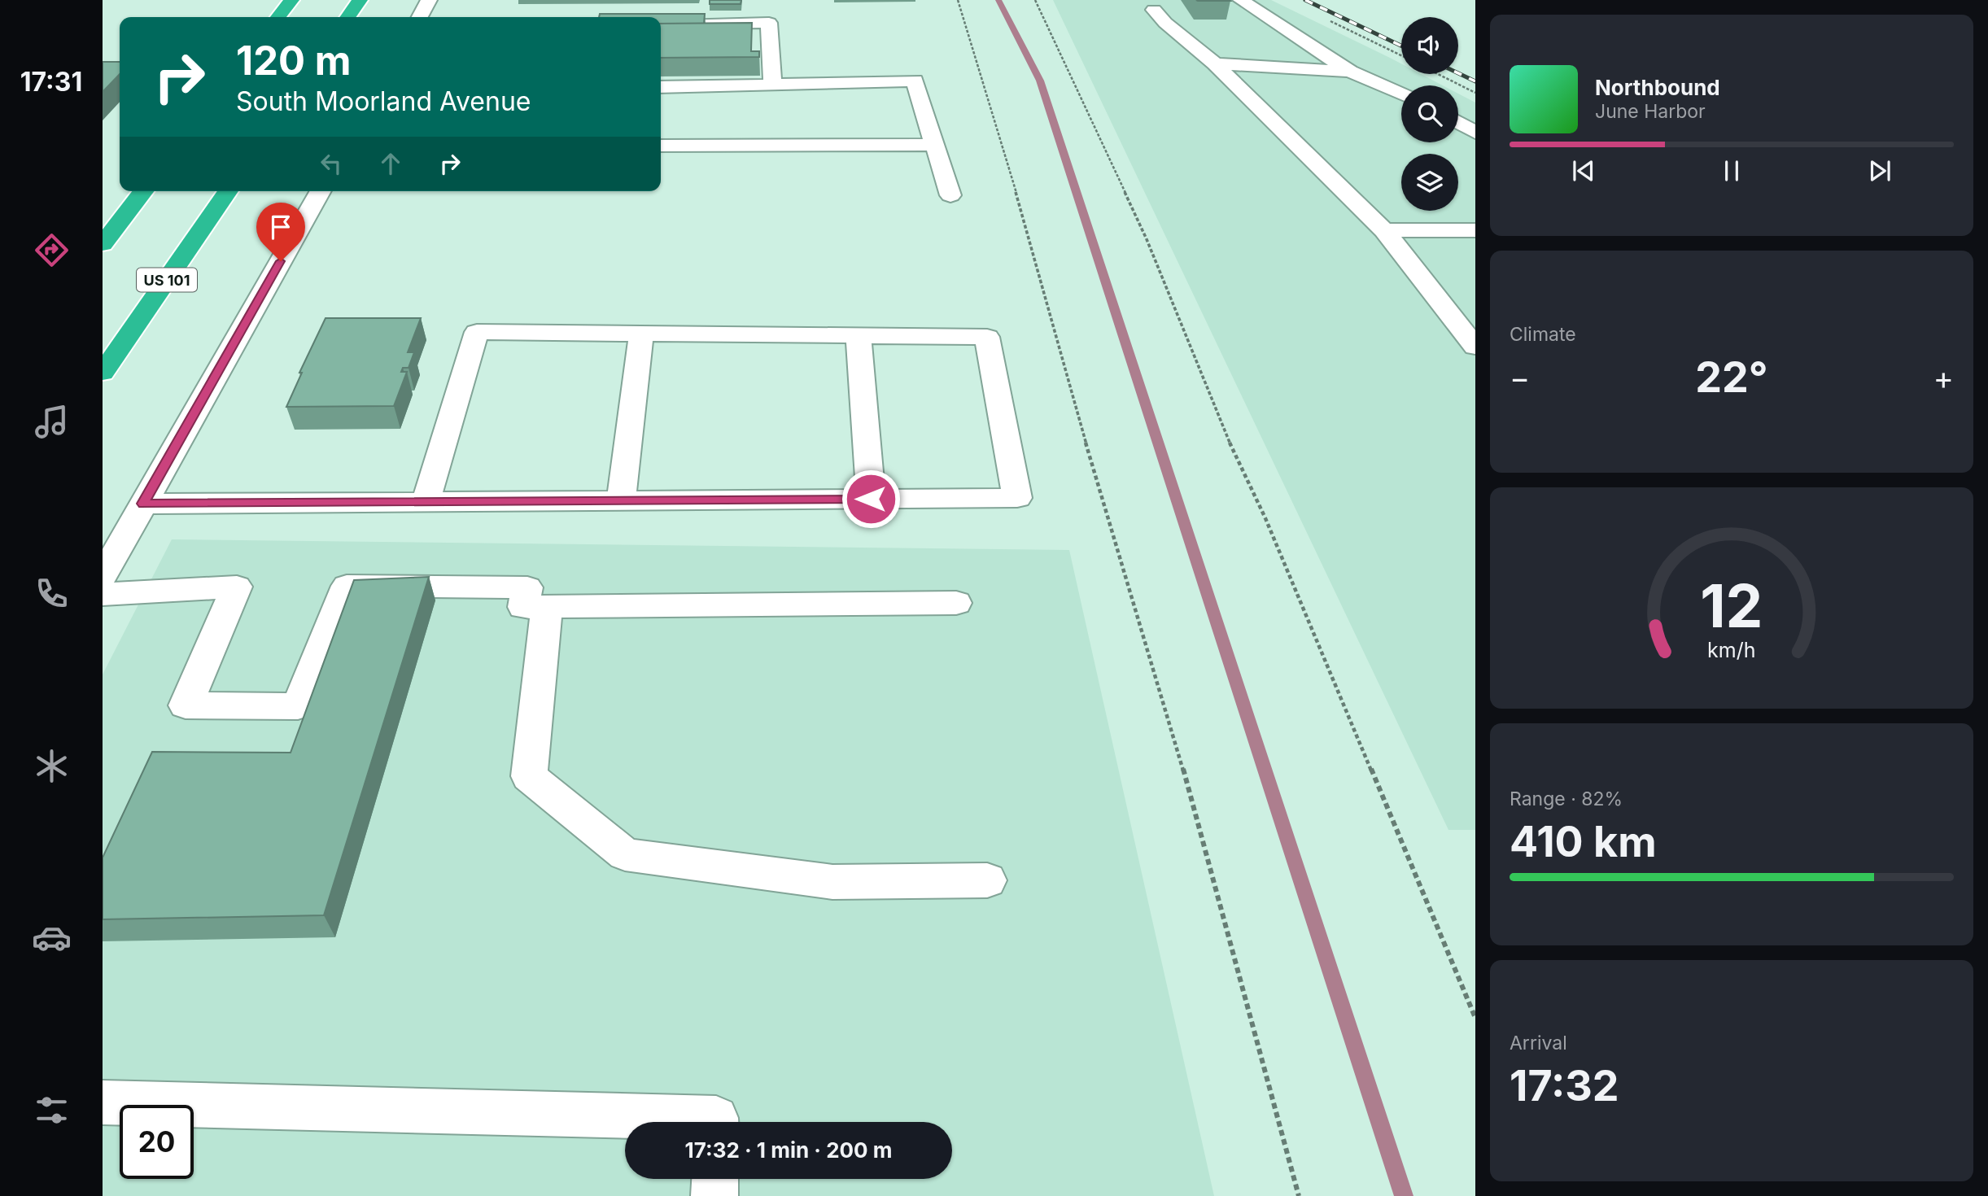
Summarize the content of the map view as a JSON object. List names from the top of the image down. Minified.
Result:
{"streets":{"highway":["US 101"]},"page":{"tabs":"17:31","turn":["120 m","South Moorland Avenue"],"song":["Northbound","June Harbor"],"tile":["Climate",["Range · 82%","410 km"],["Arrival","17:32"]],"heat":["−","22°","+"],"limit":"20","trip":"17:32 · 1 min · 200 m","gauge":["12","km/h"]}}
